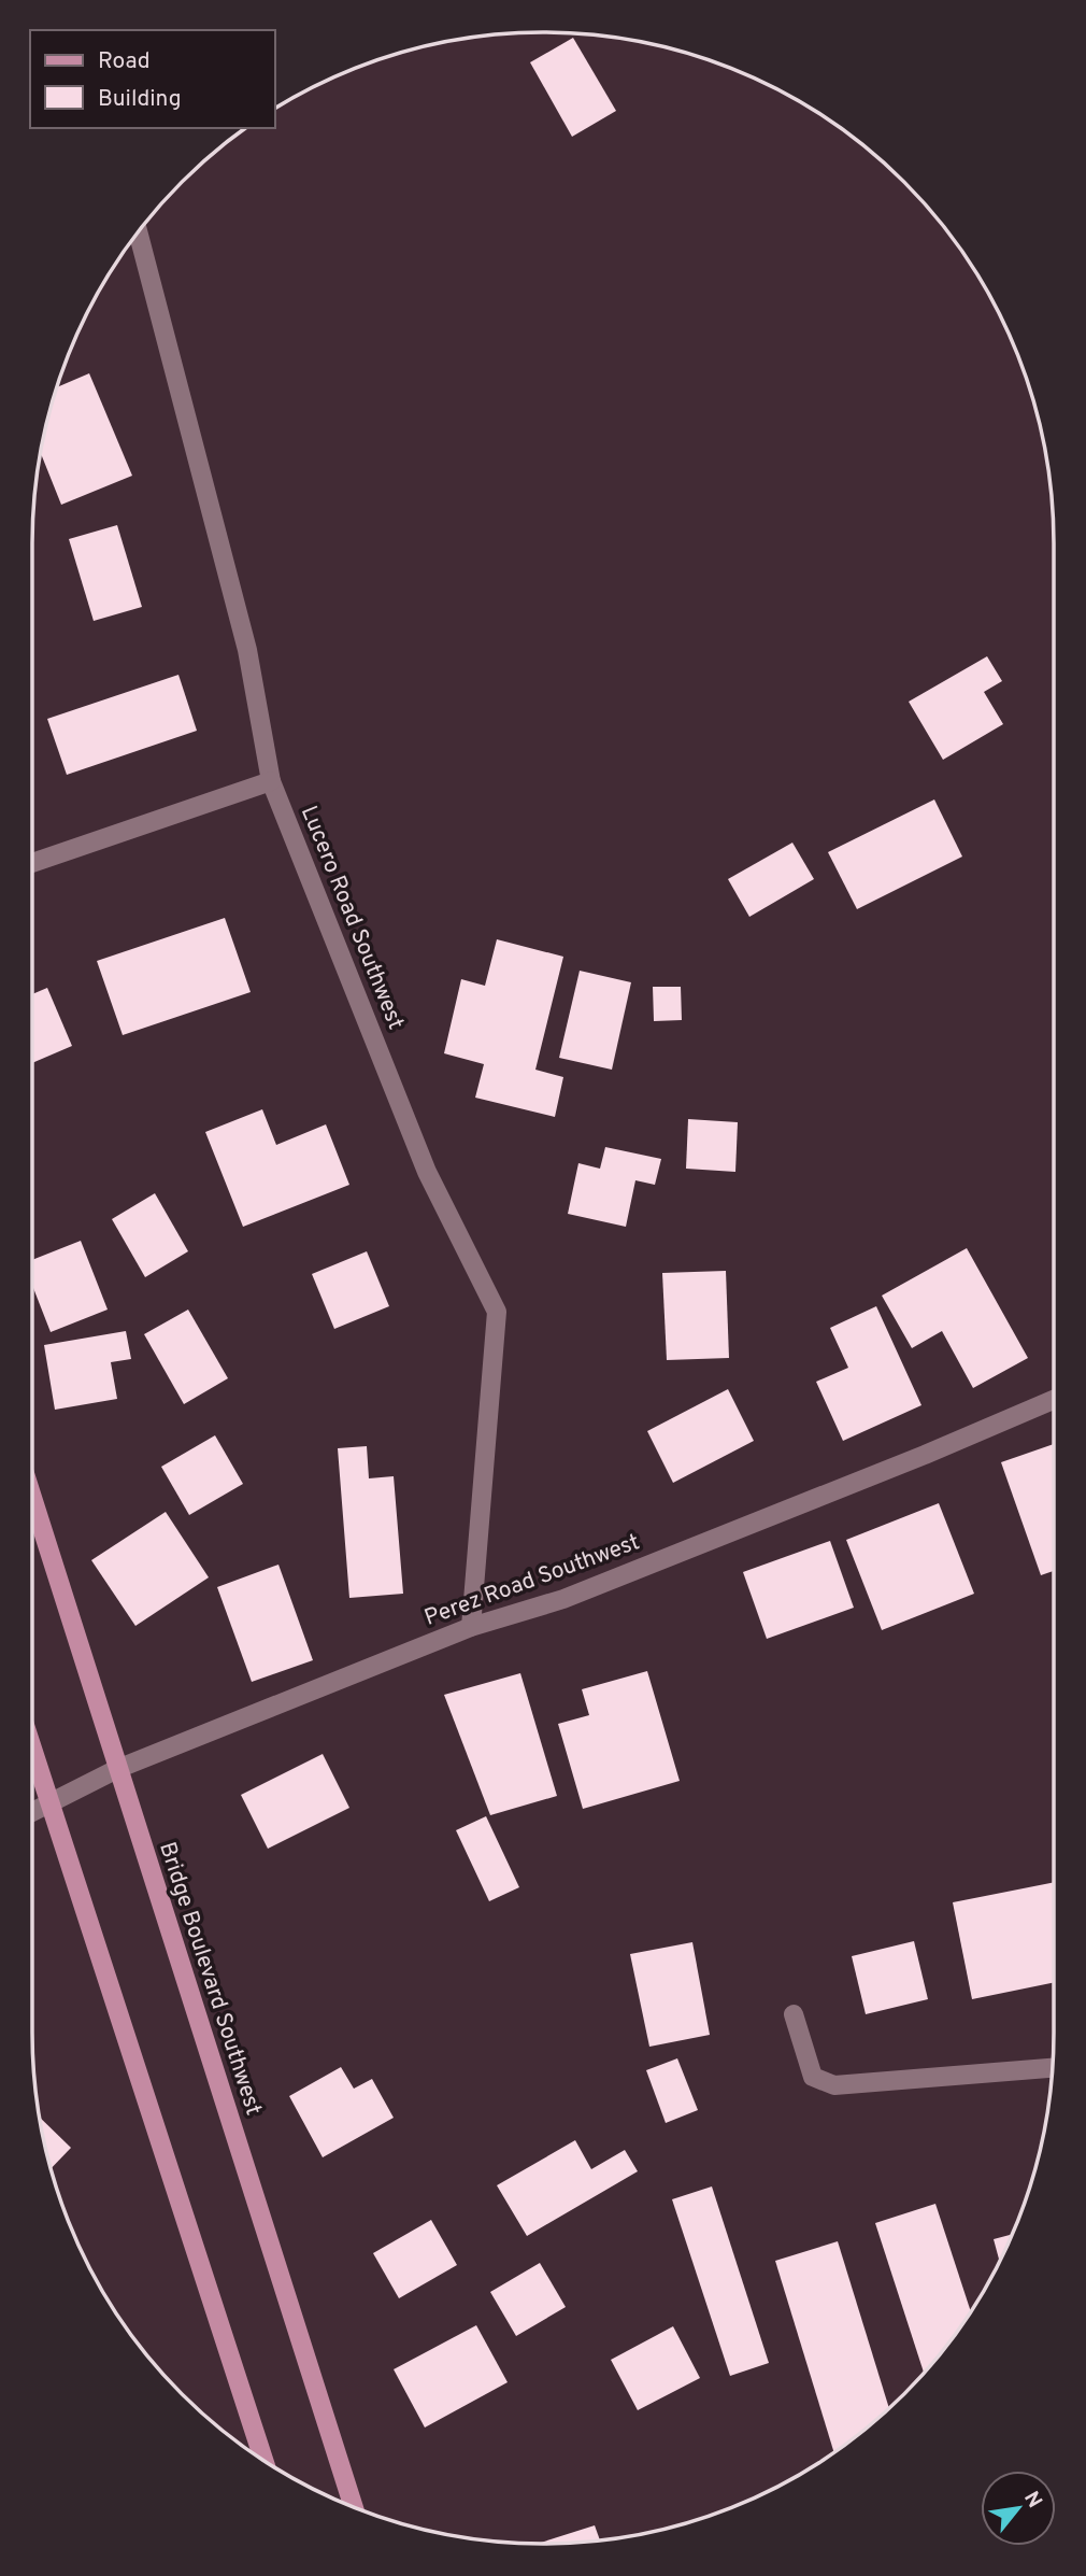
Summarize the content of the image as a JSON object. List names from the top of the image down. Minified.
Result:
{"streets":{"main road":["Bridge Boulevard Southwest"],"street":["Lucero Road Southwest","Perez Road Southwest"]},"crossings":[["Lucero Road Southwest","Perez Road Southwest"],["Perez Road Southwest","Bridge Boulevard Southwest"]],"legend":["Road","Building"],"north":"top right"}
